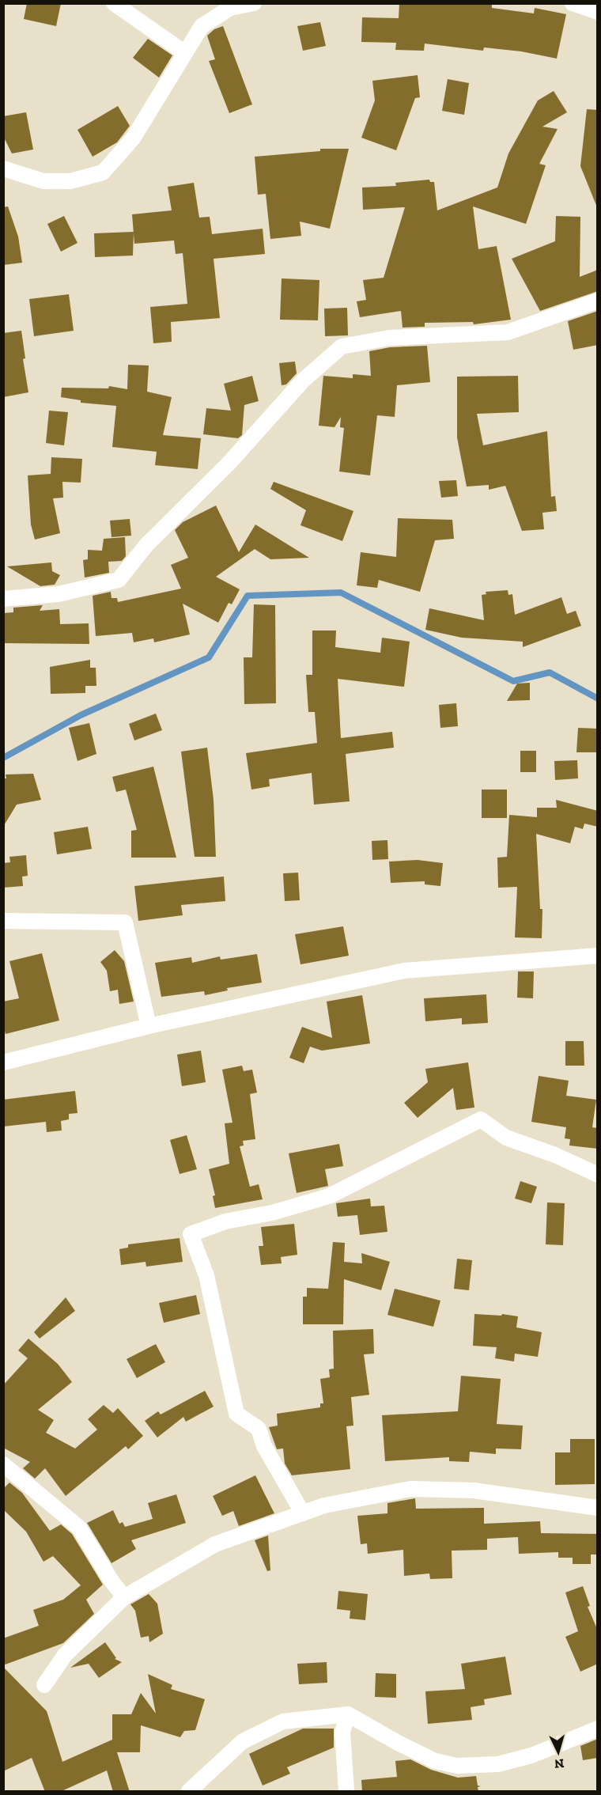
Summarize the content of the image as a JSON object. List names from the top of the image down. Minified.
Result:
{"north":"bottom"}
